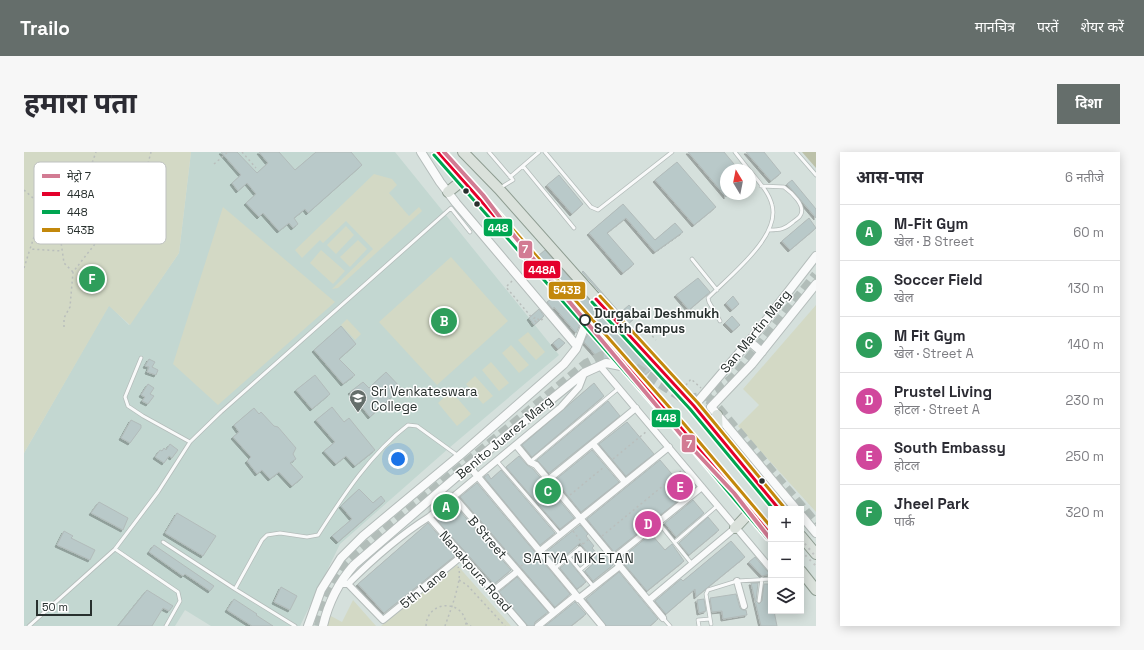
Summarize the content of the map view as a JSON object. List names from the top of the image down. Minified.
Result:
{"streets":{"street":["San Martin Marg","Benito Juarez Marg","B Street","Nanakpura Road","5th Lane"]},"crossings":[["Nanakpura Road","5th Lane"]],"districts":["SATYA NIKETAN"],"places":{"other":["Durgabai Deshmukh South Campus"],"school or university":["Sri Venkateswara College"]},"lines":["metro line 7","transit line 448A","transit line 543B","transit line 448"],"legend":["मेट्रो 7","448A","448","543B"],"scale_bar":"50 m","north":"top","page":{"header":"Trailo","nav":["मानचित्र","परतें","शेयर करें"],"buttons":"दिशा","title":"हमारा पता","heading":["आस-पास","6 नतीजे"],"list":[{"mark":"A","name":"M-Fit Gym","note":"खेल · B Street","value":"60 m"},{"mark":"B","name":"Soccer Field","note":"खेल","value":"130 m"},{"mark":"C","name":"M Fit Gym","note":"खेल · Street A","value":"140 m"},{"mark":"D","name":"Prustel Living","note":"होटल · Street A","value":"230 m"},{"mark":"E","name":"South Embassy","note":"होटल","value":"250 m"},{"mark":"F","name":"Jheel Park","note":"पार्क","value":"320 m"}],"pins":["F","B","E","C","A","D"],"map_buttons":["+","−"],"scale":"50 m"}}
